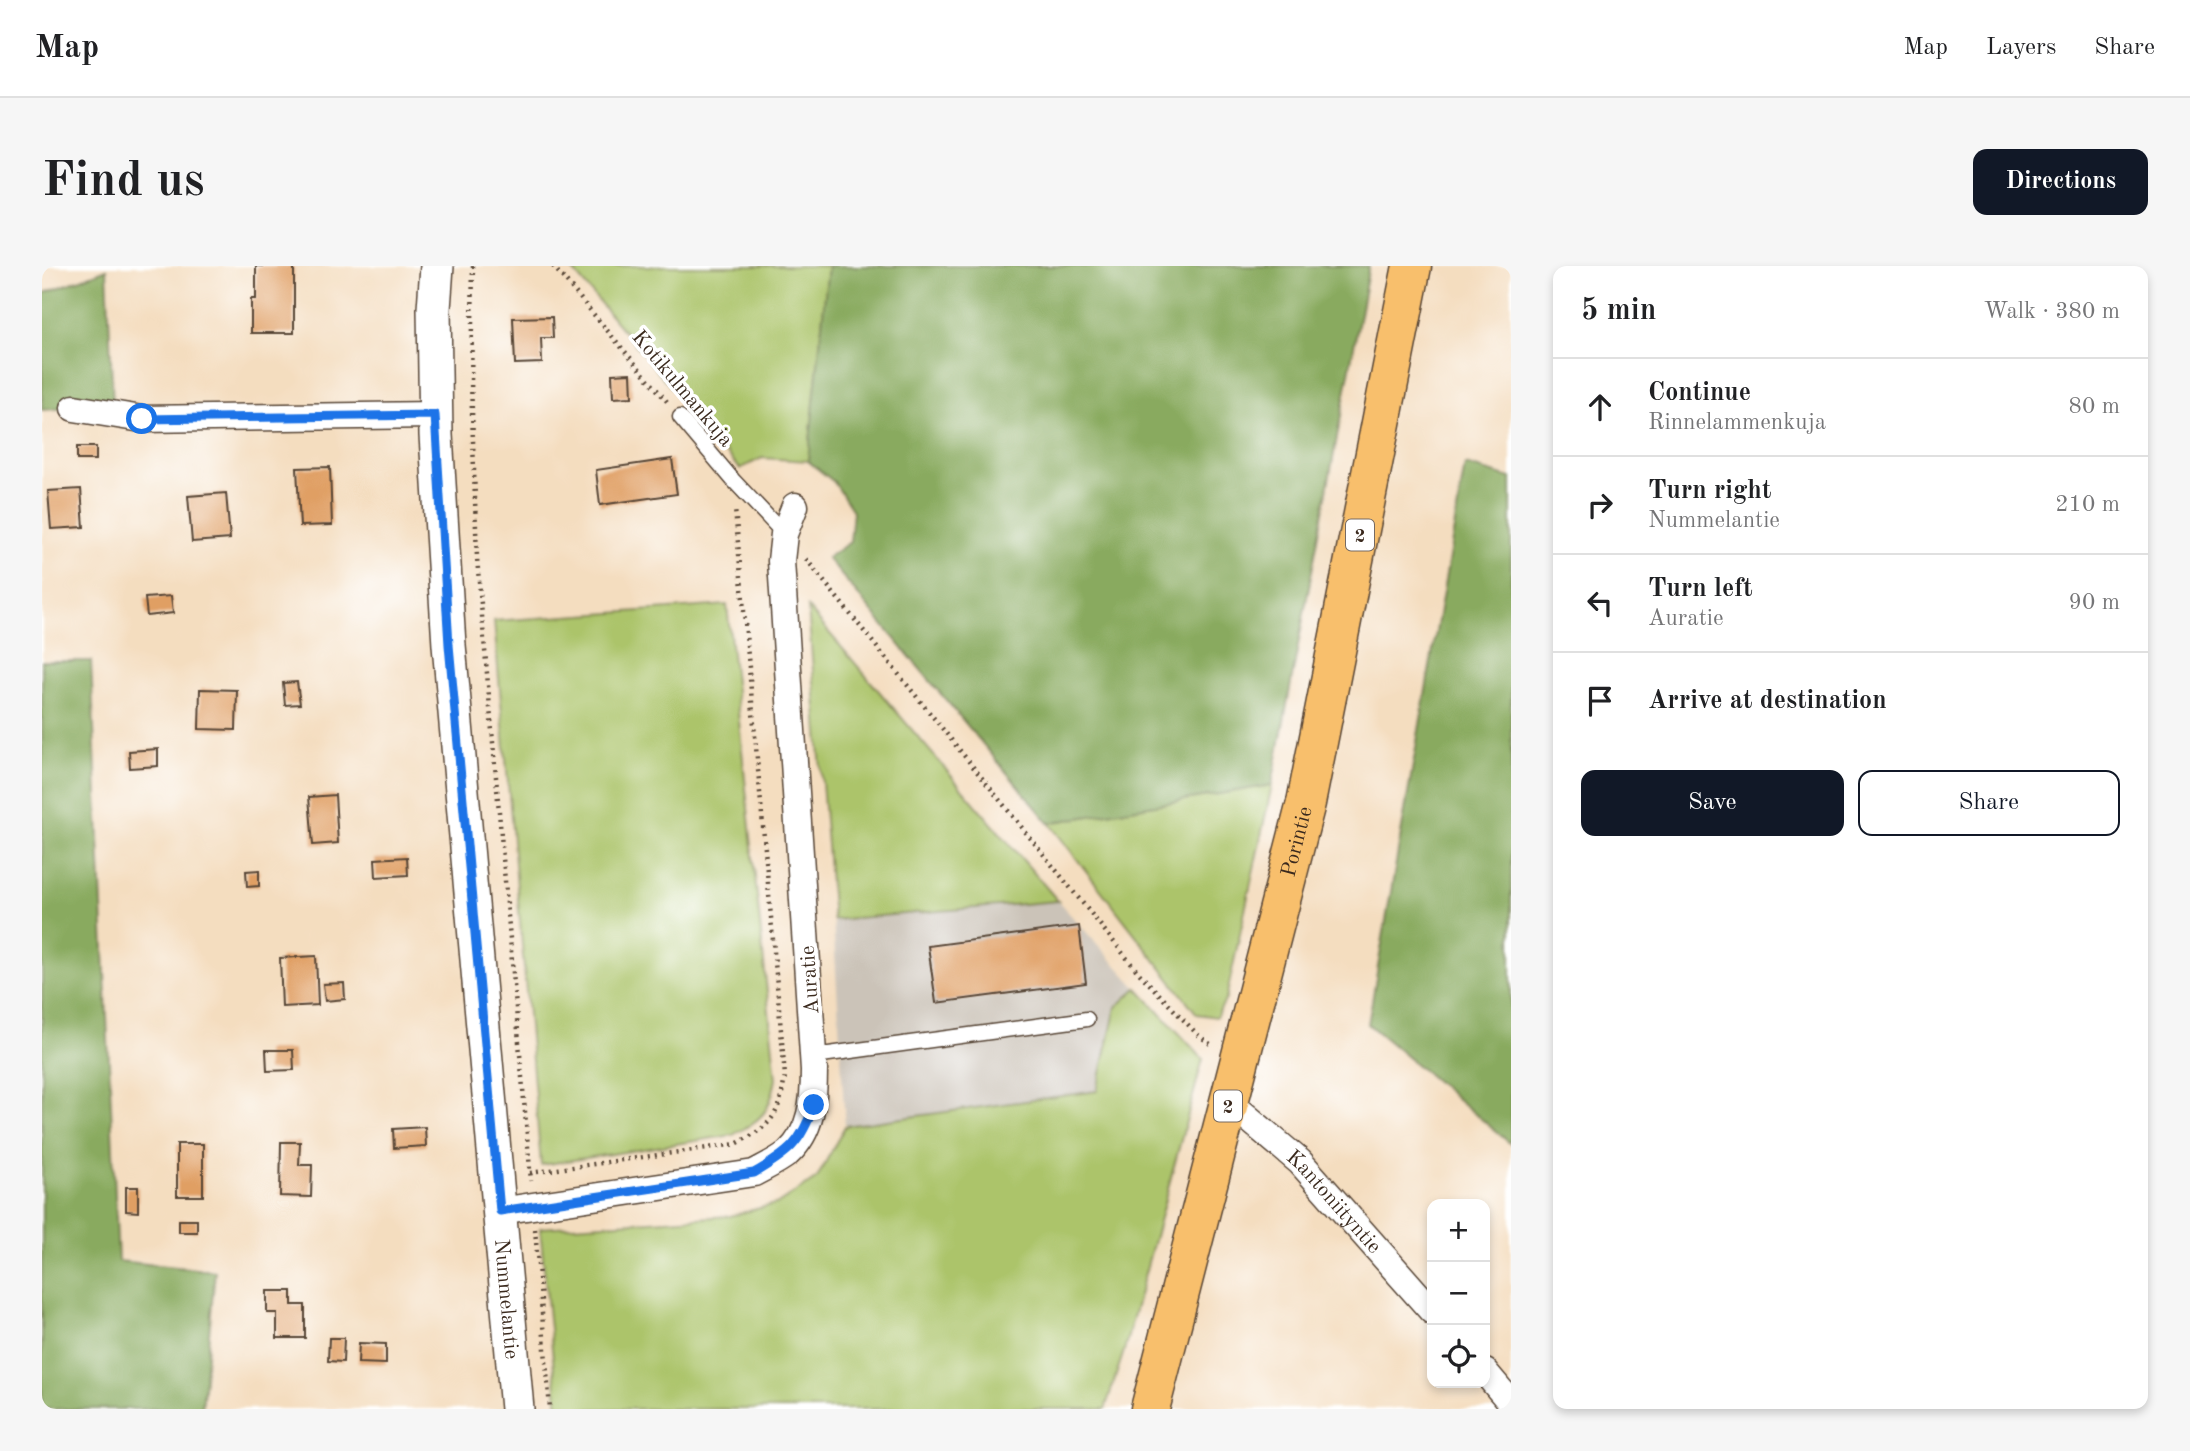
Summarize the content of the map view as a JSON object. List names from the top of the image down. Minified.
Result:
{"streets":{"highway":["2","Porintie"],"street":["Auratie","Kantoniityntie","Nummelantie"],"lane":["Kotikulmankuja"]},"crossings":[["Kotikulmankuja","Auratie"],["Porintie","Kantoniityntie"],["Auratie","Nummelantie"]],"page":{"header":"Map","nav":["Map","Layers","Share"],"buttons":["Directions",["Save","Share"]],"title":"Find us","heading":["5 min","Walk · 380 m"],"list":[["Continue","Rinnelammenkuja","80 m"],["Turn right","Nummelantie","210 m"],["Turn left","Auratie","90 m"],"Arrive at destination"],"map_buttons":["+","−"]}}
